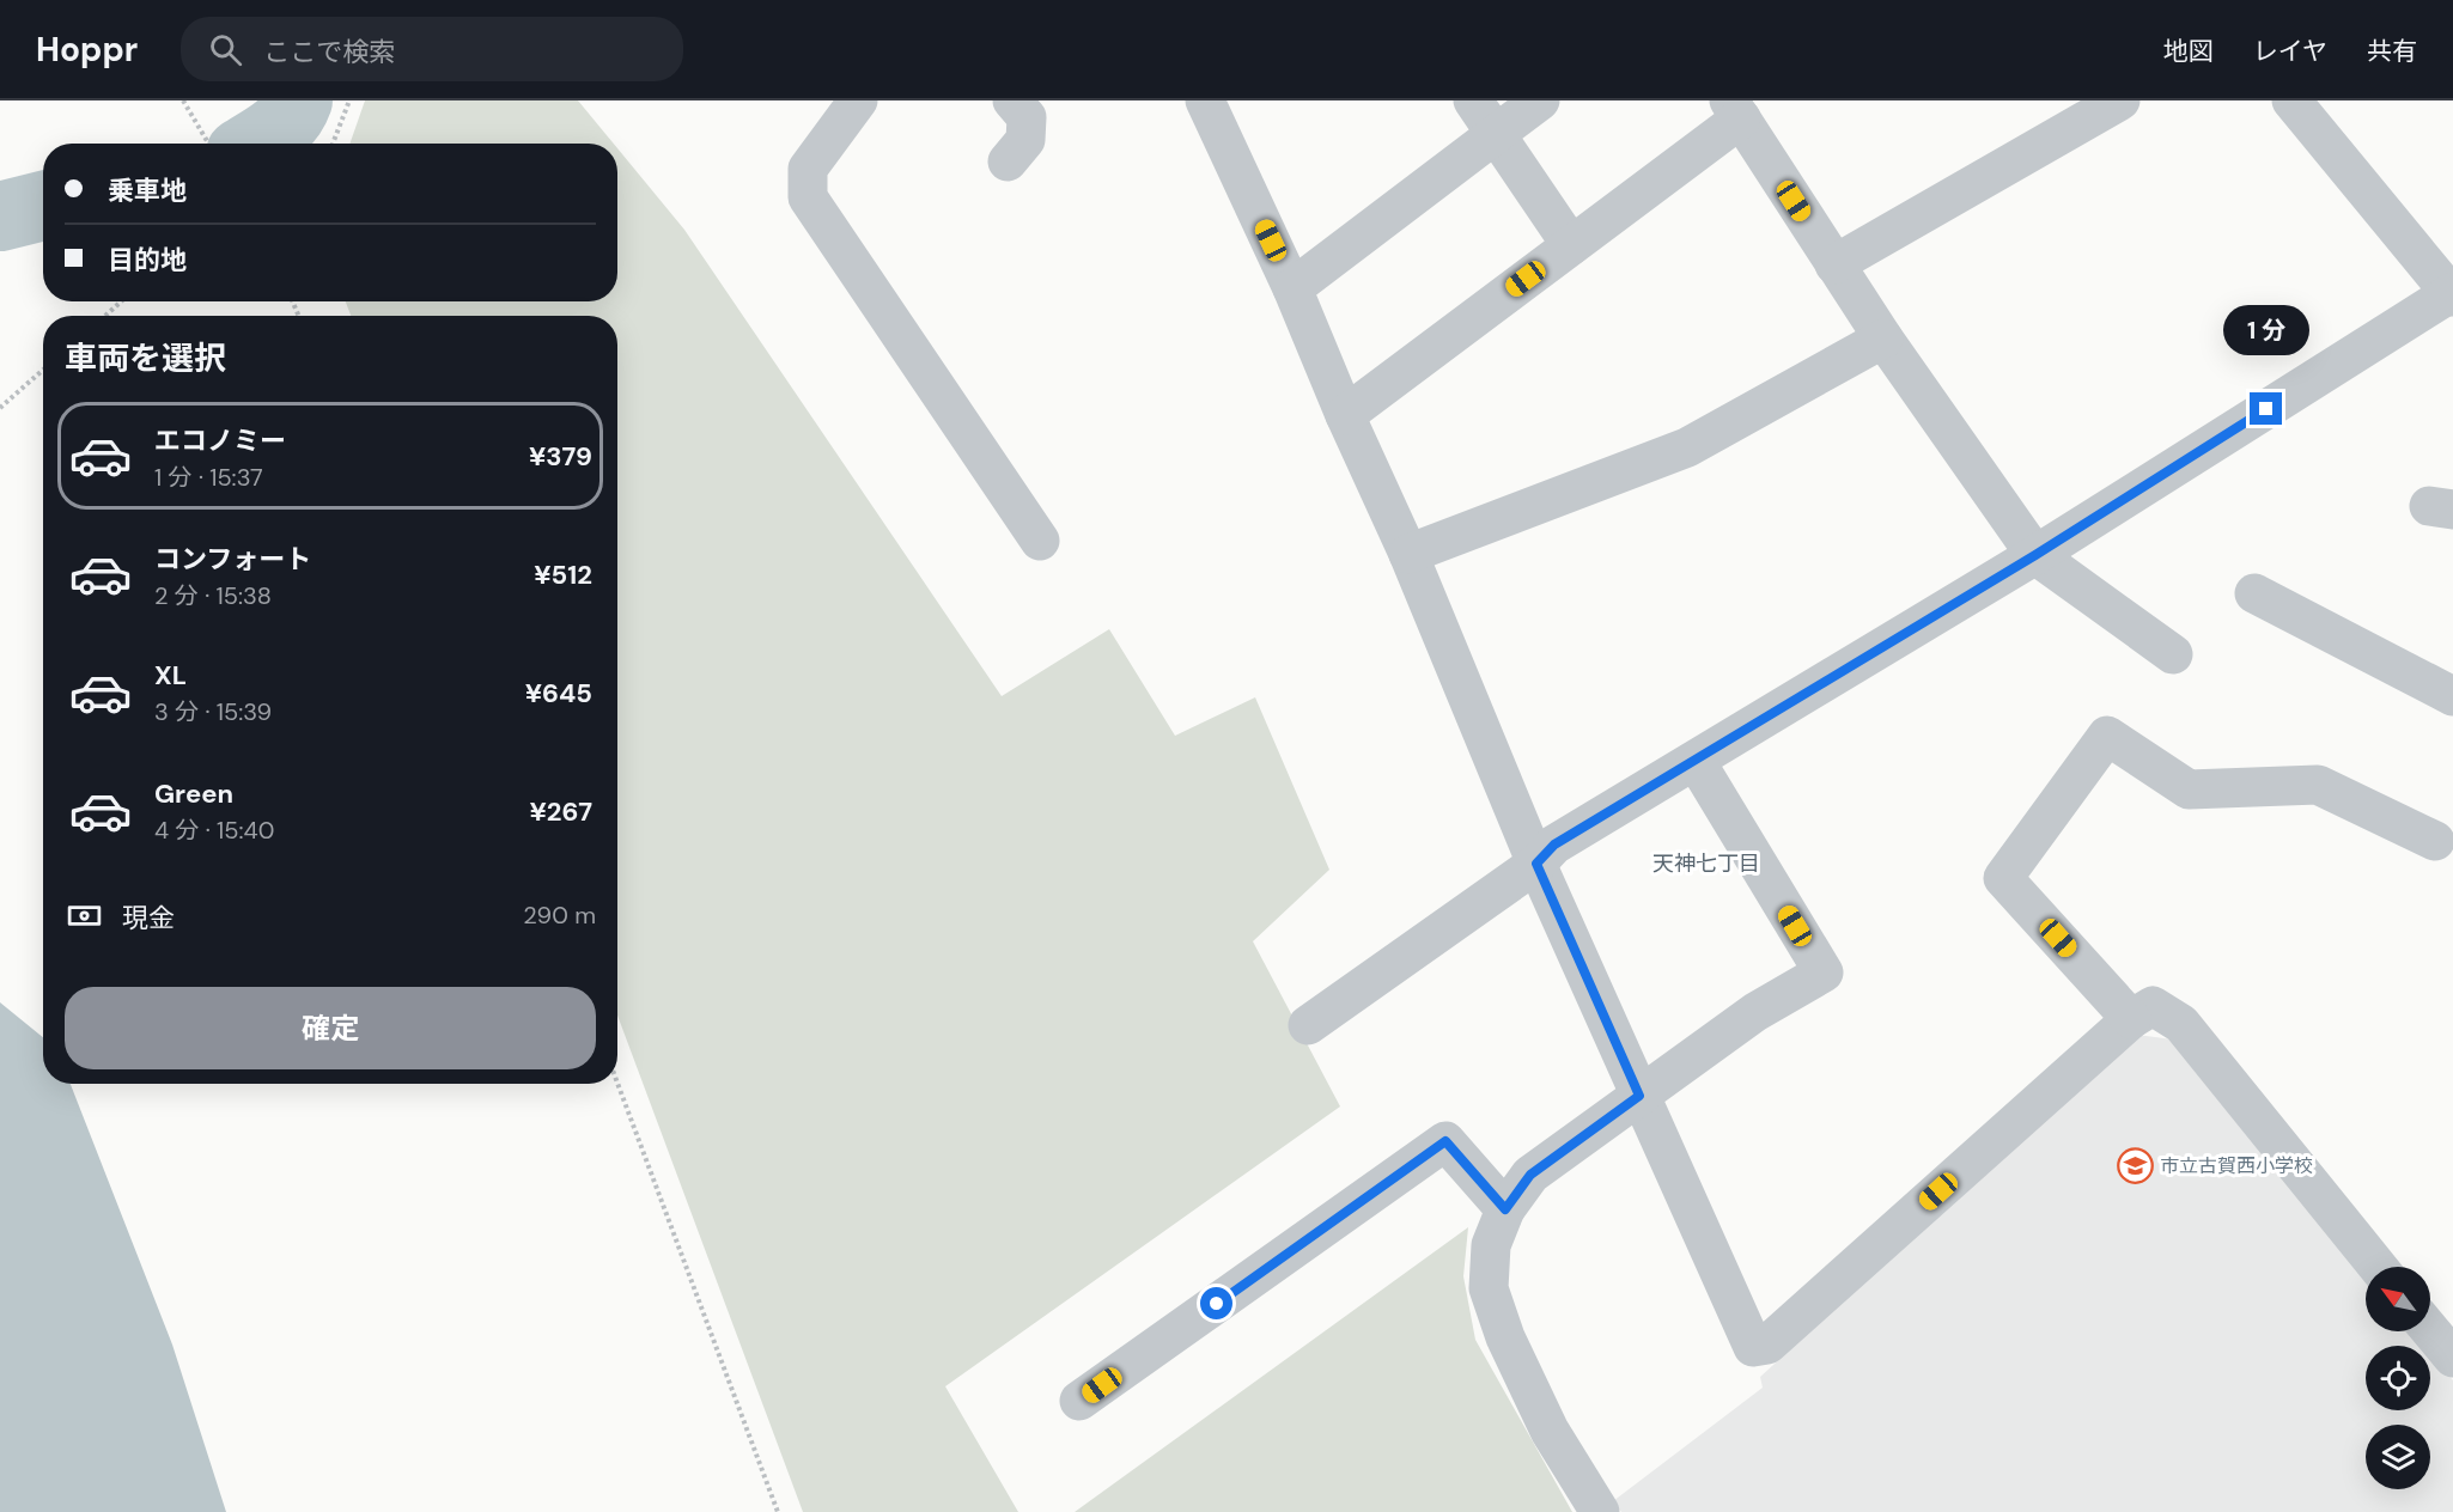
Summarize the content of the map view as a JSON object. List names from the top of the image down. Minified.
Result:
{"districts":["天神七丁目"],"places":{"school or university":["市立古賀西小学校"]},"north":"top left","page":{"header":"Hoppr","search":"ここで検索","nav":["地図","レイヤ","共有"],"banner":["乗車地","目的地"],"bubble":"1 分","heading":"車両を選択","list":[{"name":"エコノミー","note":"1 分 · 15:37","value":"¥379"},{"name":"コンフォート","note":"2 分 · 15:38","value":"¥512"},{"name":"XL","note":"3 分 · 15:39","value":"¥645"},{"name":"Green","note":"4 分 · 15:40","value":"¥267"}],"pay":["現金","290 m"],"buttons":"確定"}}
